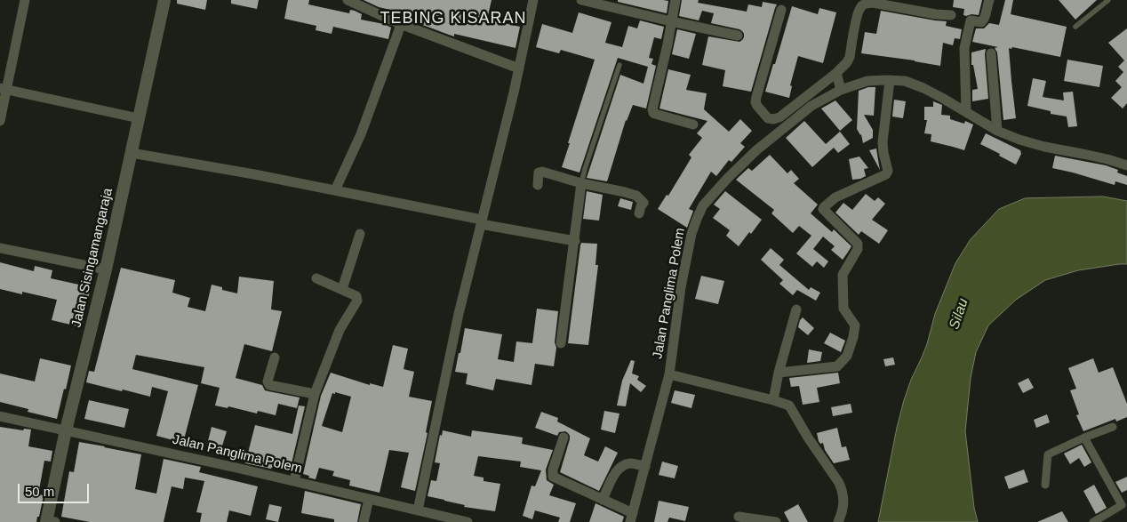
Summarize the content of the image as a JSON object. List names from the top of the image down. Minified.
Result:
{"streets":{"street":["Jalan Sisingamangaraja","Jalan Panglima Polem"]},"crossings":[["Jalan Sisingamangaraja","Jalan Panglima Polem"]],"districts":["TEBING KISARAN"],"water":["Silau"],"scale_bar":"50 m"}
